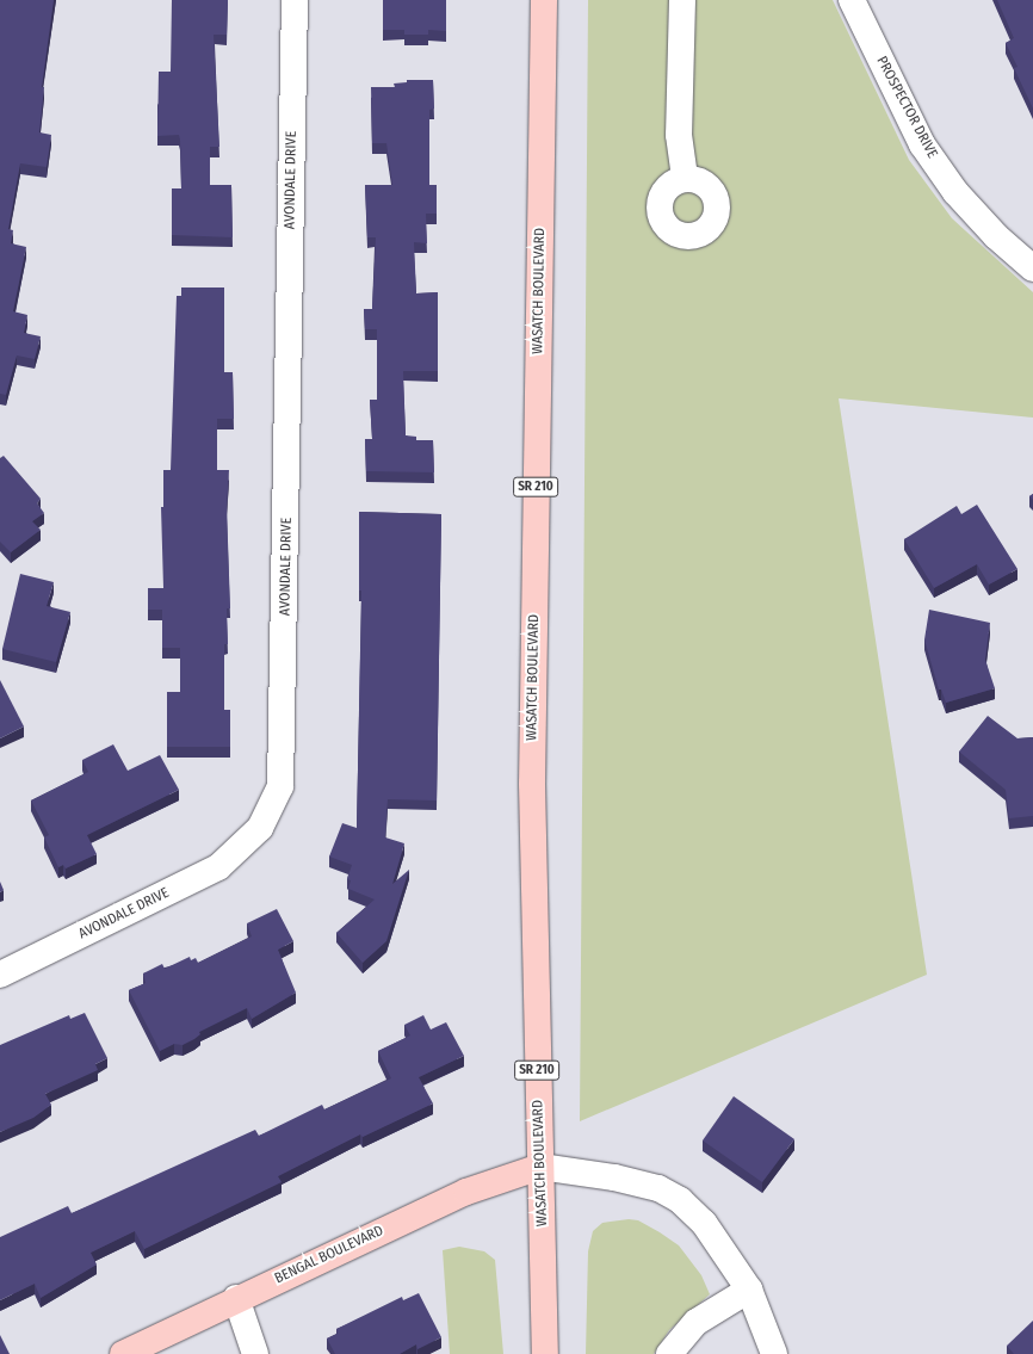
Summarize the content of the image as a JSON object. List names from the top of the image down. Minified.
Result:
{"streets":{"main road":["WASATCH BOULEVARD","SR 210","BENGAL BOULEVARD"],"street":["PROSPECTOR DRIVE","AVONDALE DRIVE"]},"crossings":[["WASATCH BOULEVARD","BENGAL BOULEVARD"]]}
